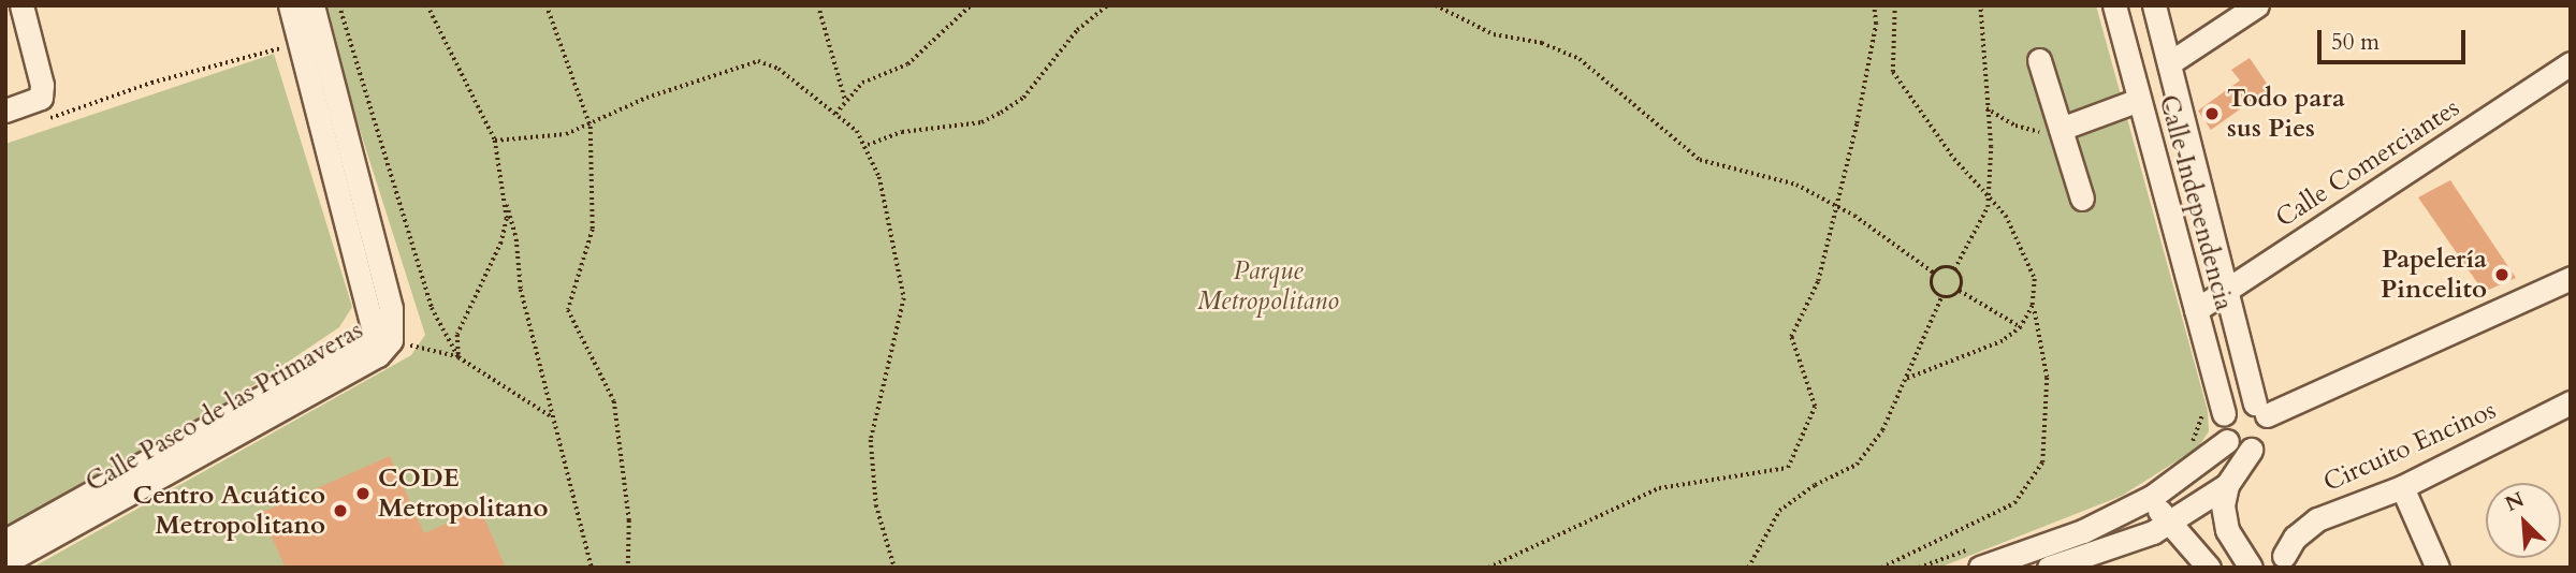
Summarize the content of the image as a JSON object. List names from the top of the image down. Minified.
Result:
{"streets":{"street":["Calle Comerciantes","Calle Independencia","Calle Paseo de las Primaveras","Circuito Encinos"]},"crossings":[["Calle Comerciantes","Calle Independencia"]],"parks":["Parque Metropolitano"],"places":["Todo para sus Pies","Papelería Pincelito","CODE Metropolitano","Centro Acuático Metropolitano"],"scale_bar":"50 m","north":"top left"}
